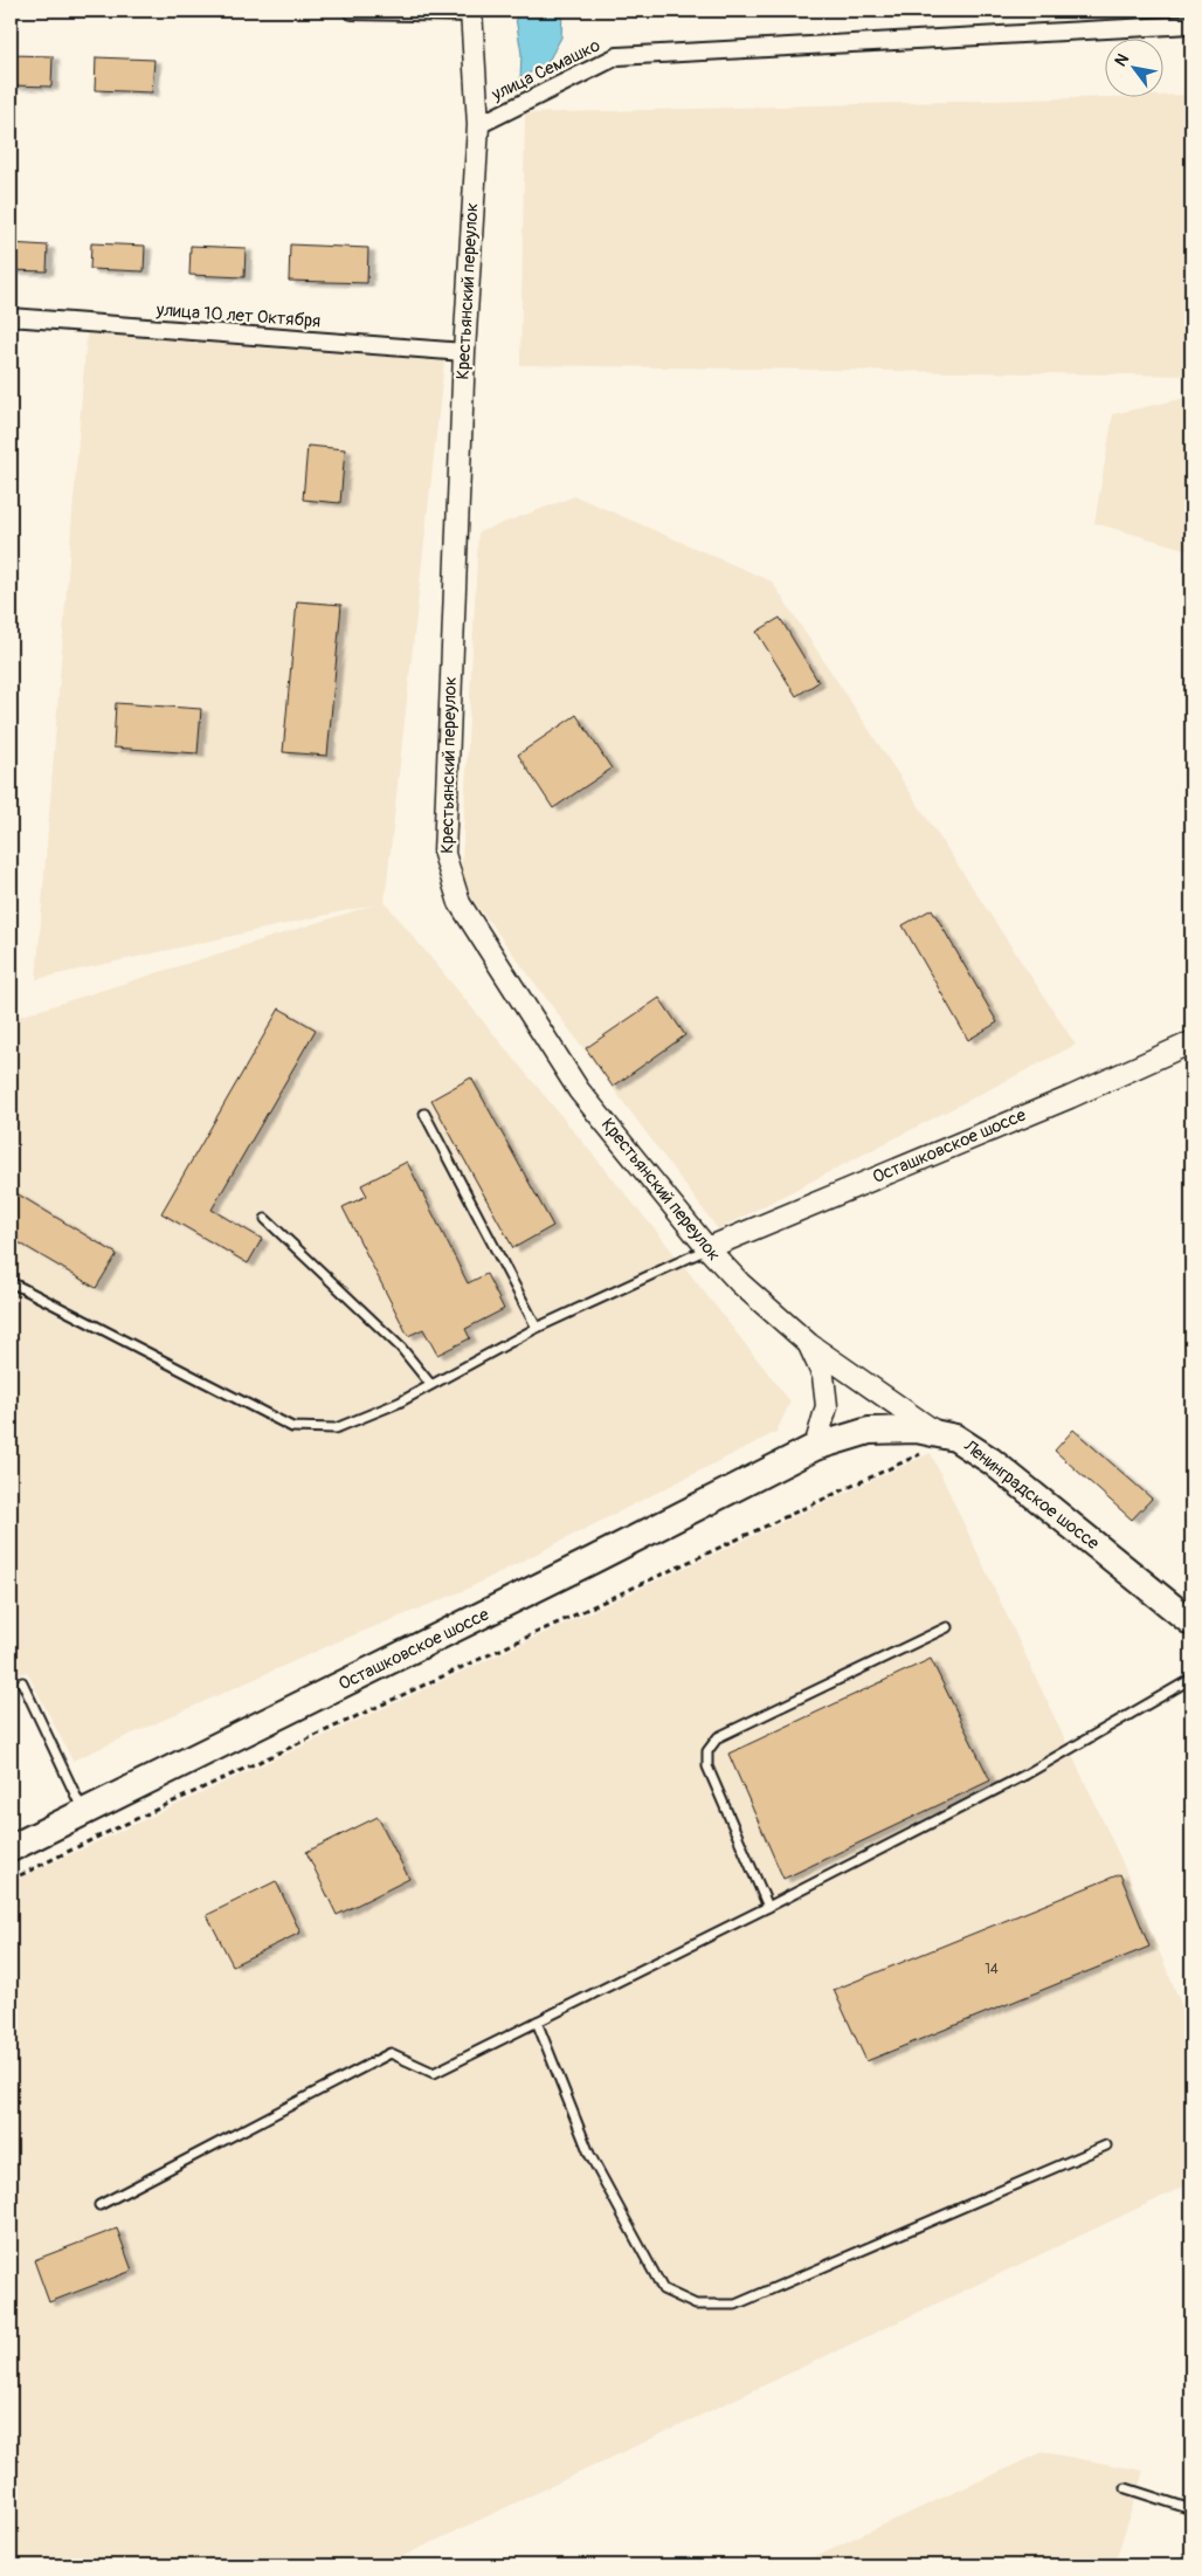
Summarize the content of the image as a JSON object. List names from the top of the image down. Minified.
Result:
{"streets":{"main road":["Осташковское шоссе","Ленинградское шоссе"],"street":["улица Семашко","Крестьянский переулок","улица 10 лет Октября"]},"crossings":[["улица Семашко","Крестьянский переулок"],["Крестьянский переулок","улица 10 лет Октября"],["Крестьянский переулок","Осташковское шоссе"],["Крестьянский переулок","Ленинградское шоссе"],["Осташковское шоссе","Ленинградское шоссе"]],"house_numbers":["14"],"north":"top left"}
